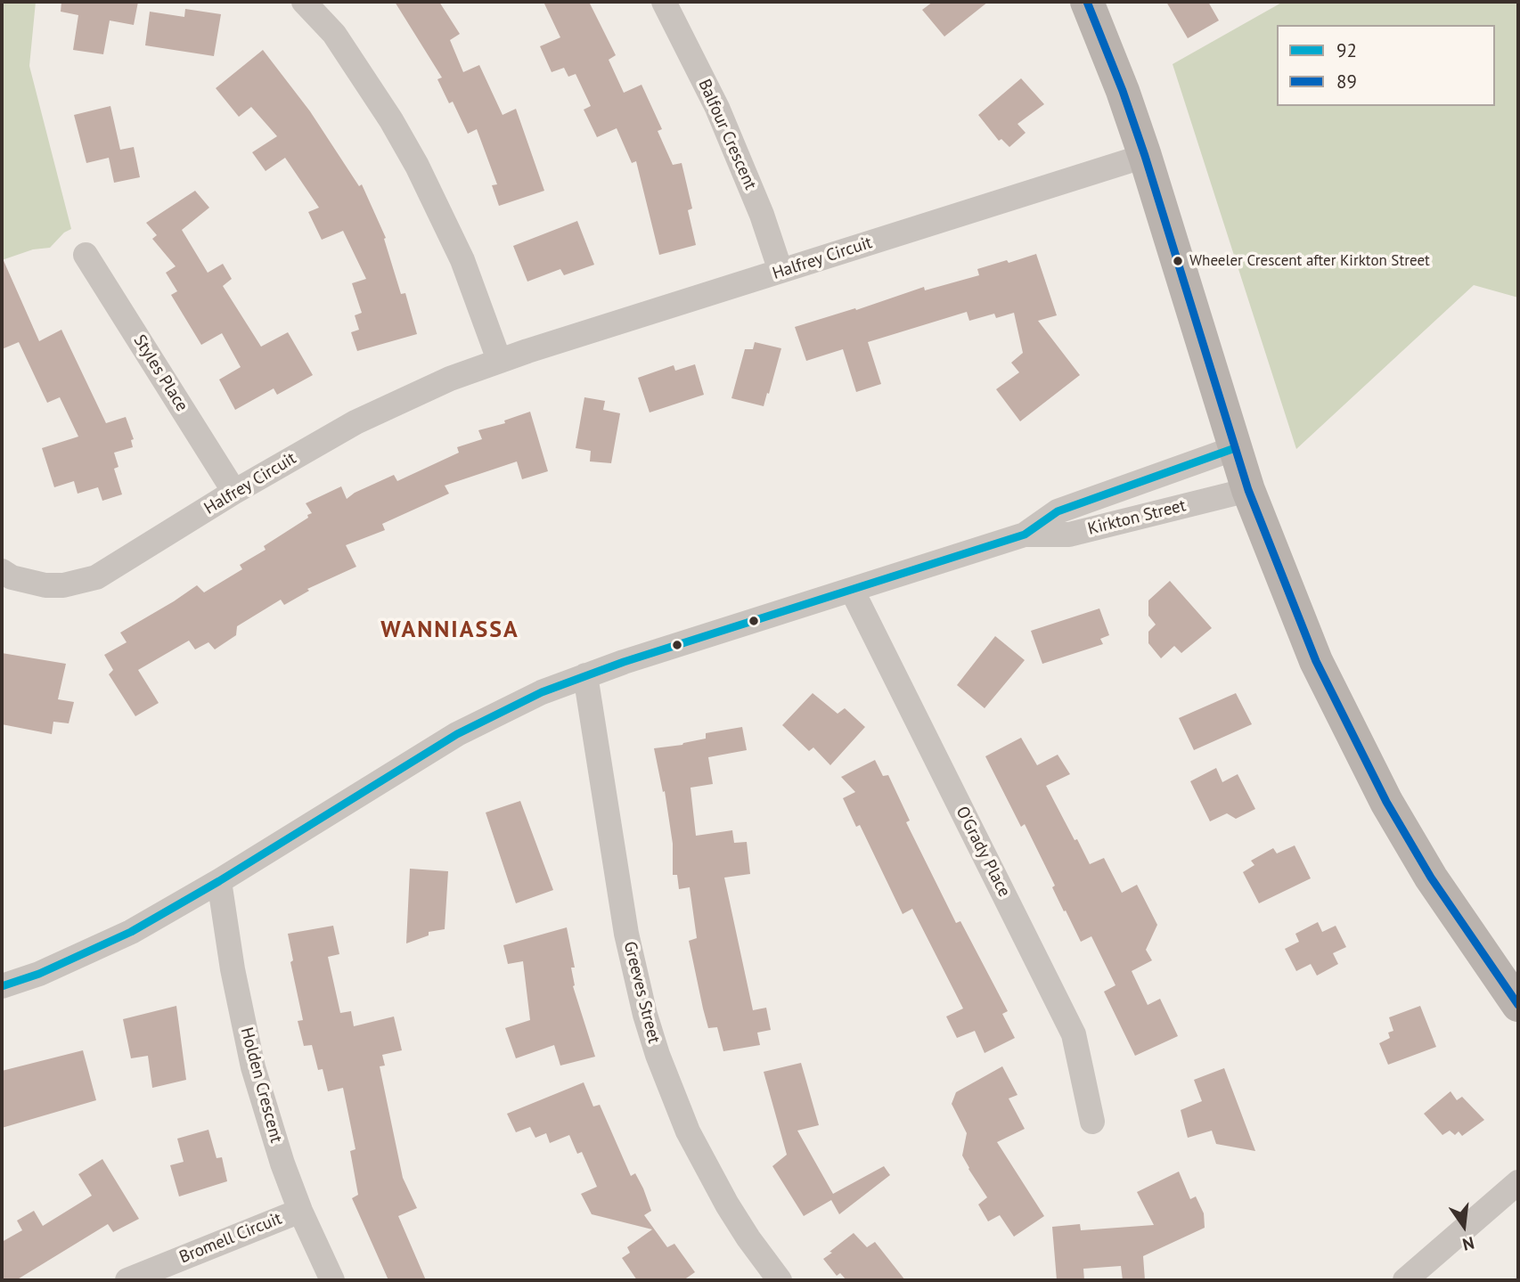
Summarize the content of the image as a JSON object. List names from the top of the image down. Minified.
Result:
{"streets":{"street":["Balfour Crescent","Halfrey Circuit","Styles Place","Kirkton Street","O'Grady Place","Greeves Street","Holden Crescent","Bromell Circuit"]},"crossings":[["Balfour Crescent","Halfrey Circuit"],["Halfrey Circuit","Styles Place"],["Kirkton Street","O'Grady Place"],["Kirkton Street","Greeves Street"],["Kirkton Street","Holden Crescent"],["Holden Crescent","Bromell Circuit"]],"districts":["WANNIASSA"],"places":["Wheeler Crescent after Kirkton Street"],"lines":["transit line 89","transit line 92"],"legend":["92","89"],"north":"bottom"}
